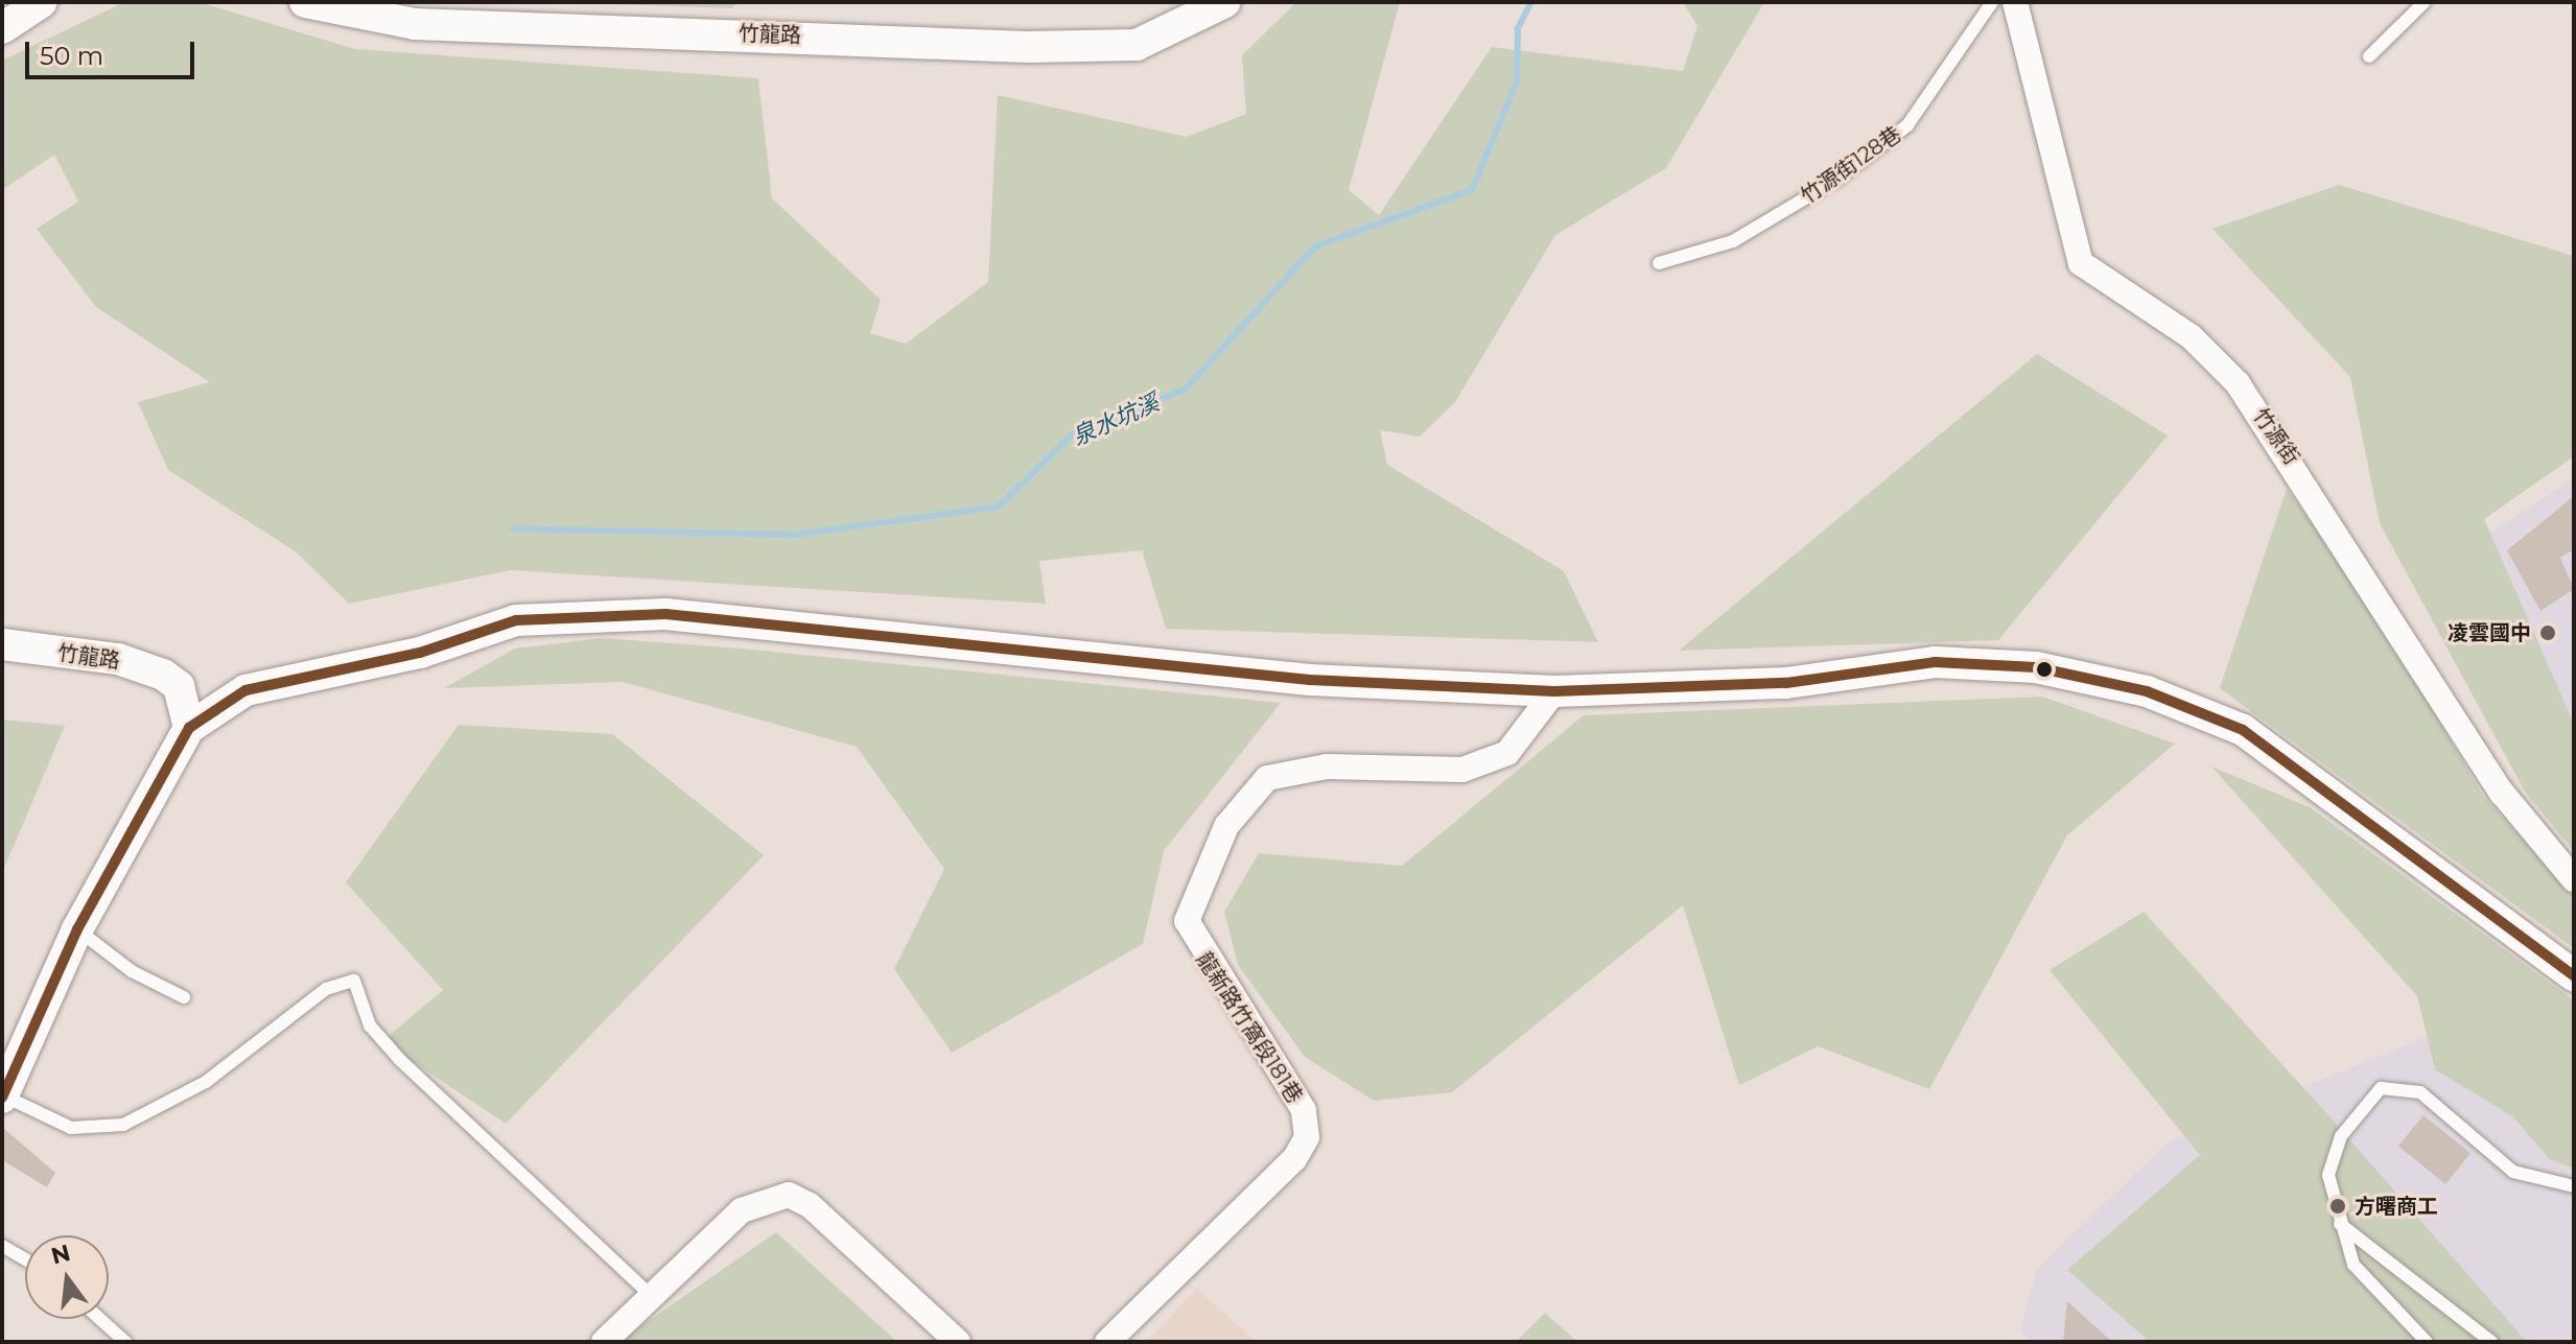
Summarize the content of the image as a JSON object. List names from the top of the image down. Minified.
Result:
{"streets":{"street":["竹龍路","竹源街","龍新路竹窩段181巷"],"lane":["竹源街128巷"]},"water":["泉水坑溪"],"places":["凌雲國中","方曙商工"],"scale_bar":"50 m","north":"top"}
